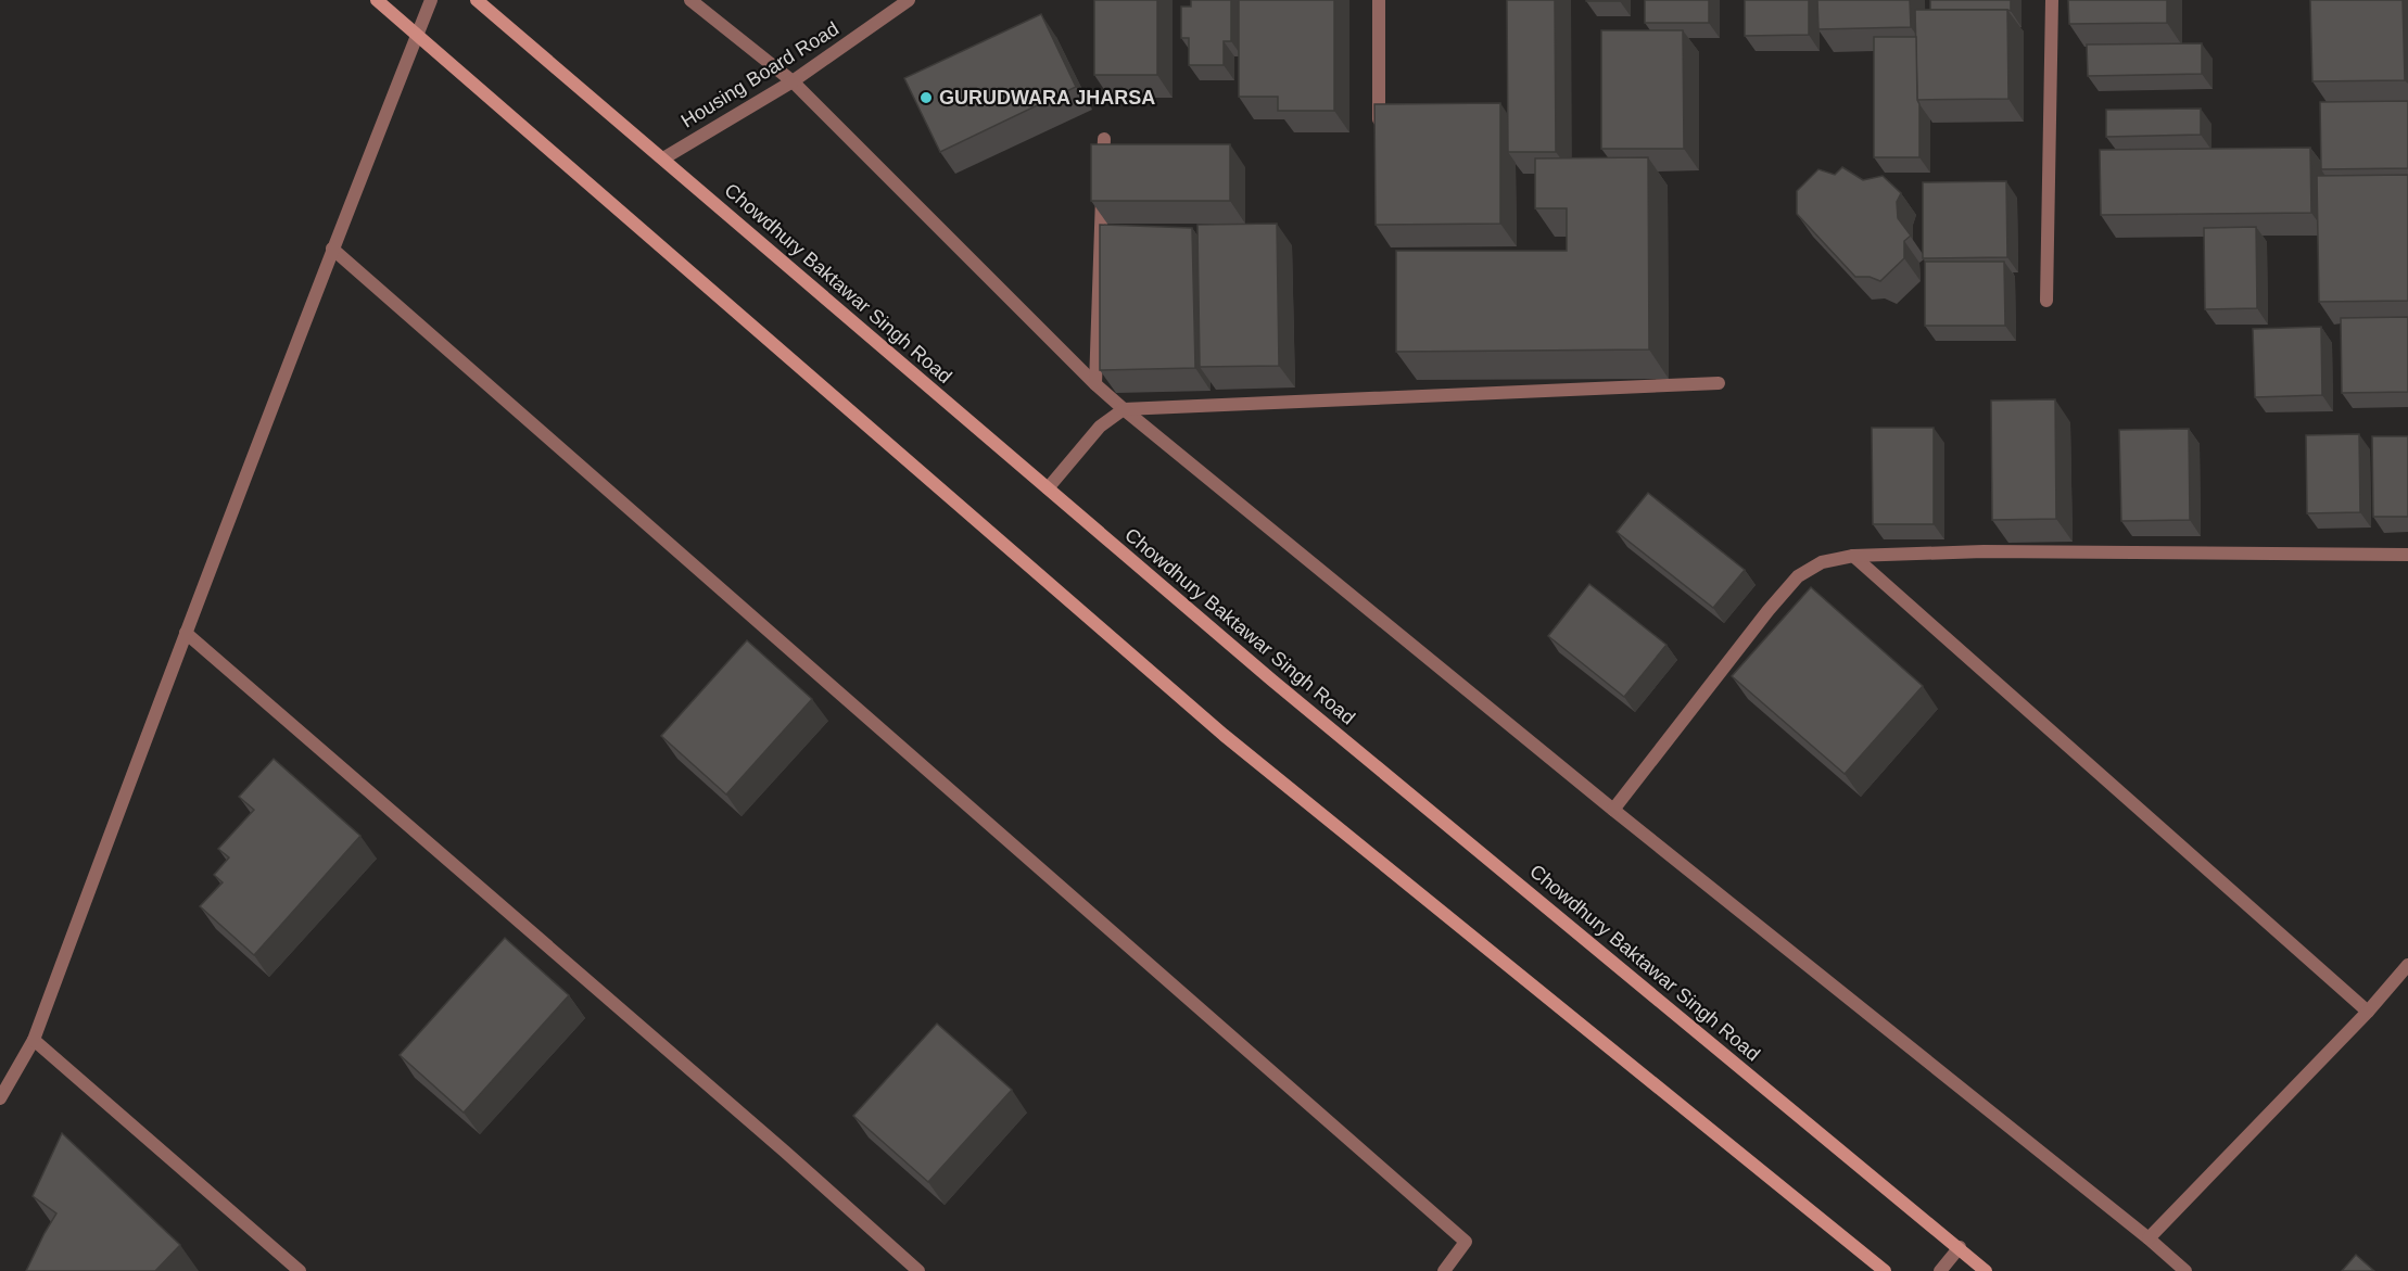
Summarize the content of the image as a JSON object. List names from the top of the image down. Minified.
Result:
{"streets":{"main road":["Chowdhury Baktawar Singh Road"],"street":["Housing Board Road"]},"crossings":[["Housing Board Road","Chowdhury Baktawar Singh Road"]],"places":["GURUDWARA JHARSA"]}
